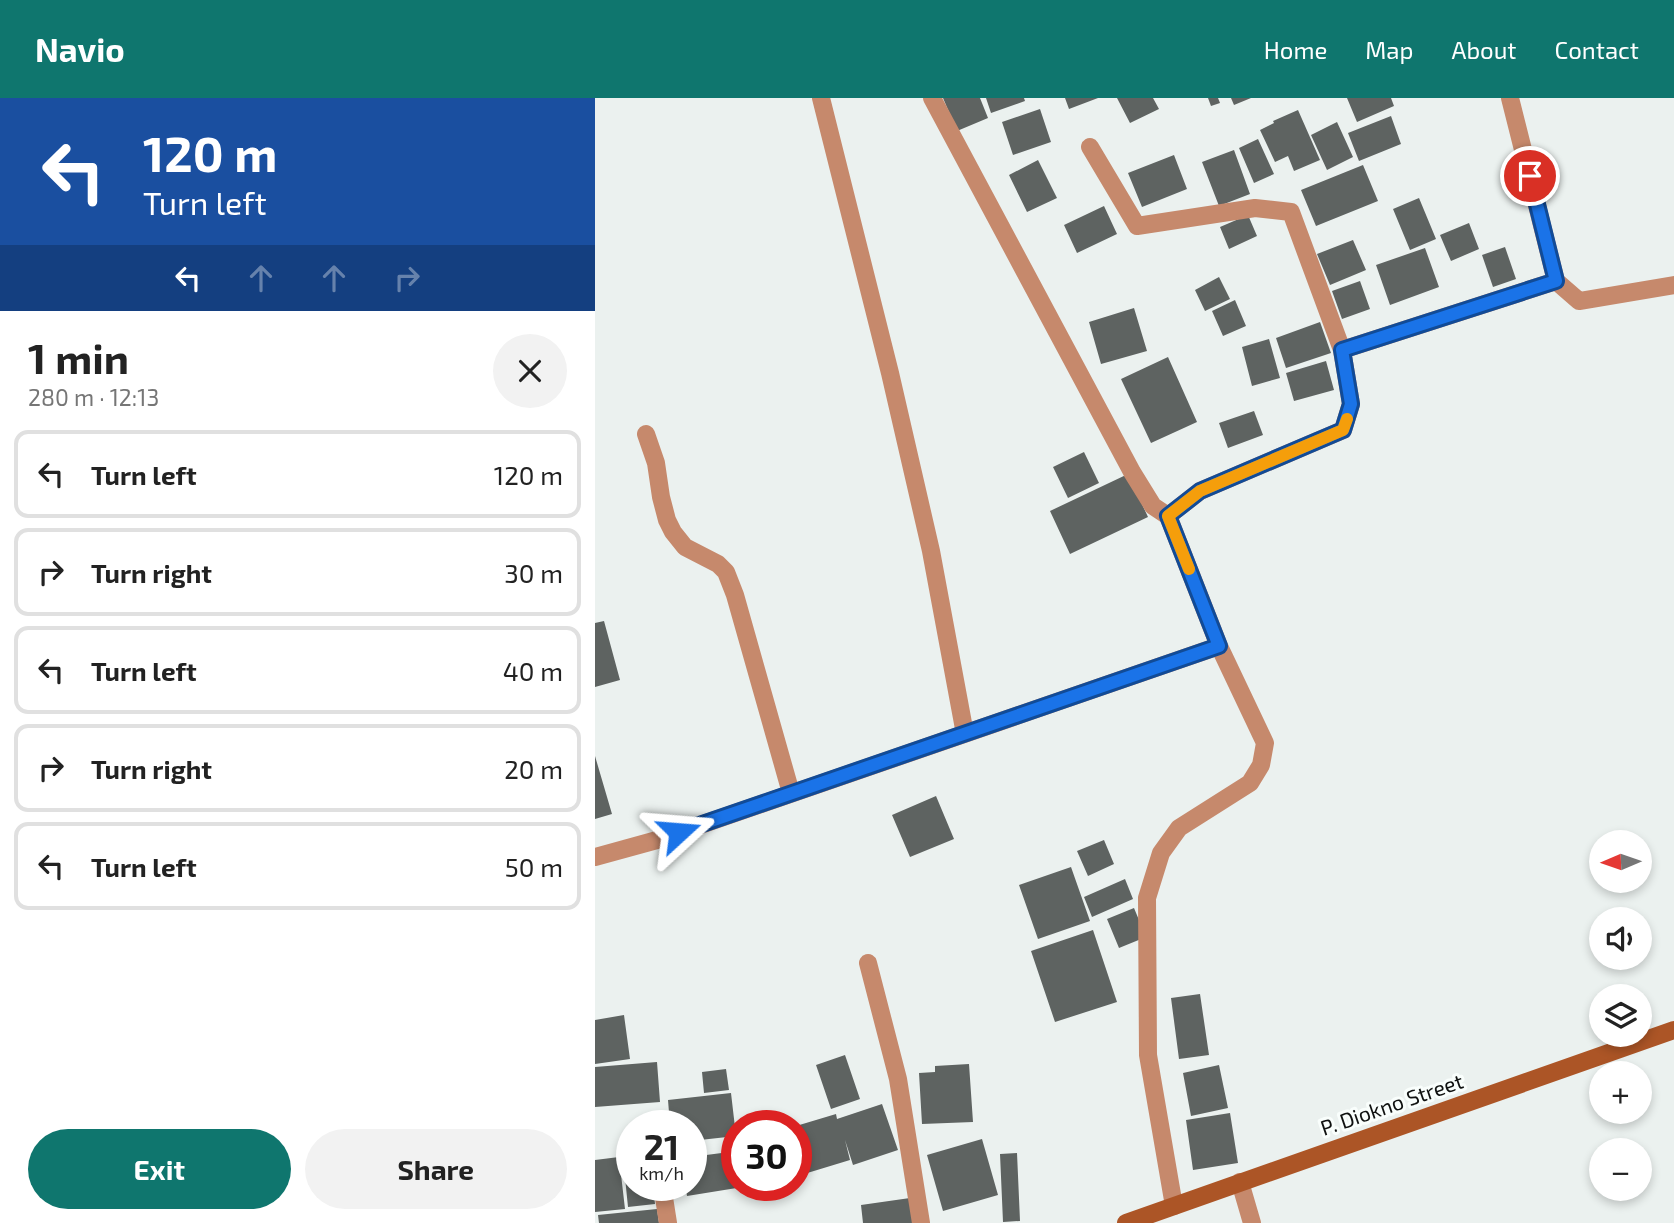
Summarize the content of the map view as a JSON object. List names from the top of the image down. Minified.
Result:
{"streets":{"main road":["P. Diokno Street"]},"north":"left","page":{"header":"Navio","nav":["Home","Map","About","Contact"],"turn":["120 m","Turn left"],"heading":["1 min","280 m · 12:13"],"list":[{"name":"Turn left","value":"120 m"},{"name":"Turn right","value":"30 m"},{"name":"Turn left","value":"40 m"},{"name":"Turn right","value":"20 m"},{"name":"Turn left","value":"50 m"}],"map_buttons":["+","−"],"speed":"21 km/h","limit":"30","buttons":["Exit","Share"]}}
